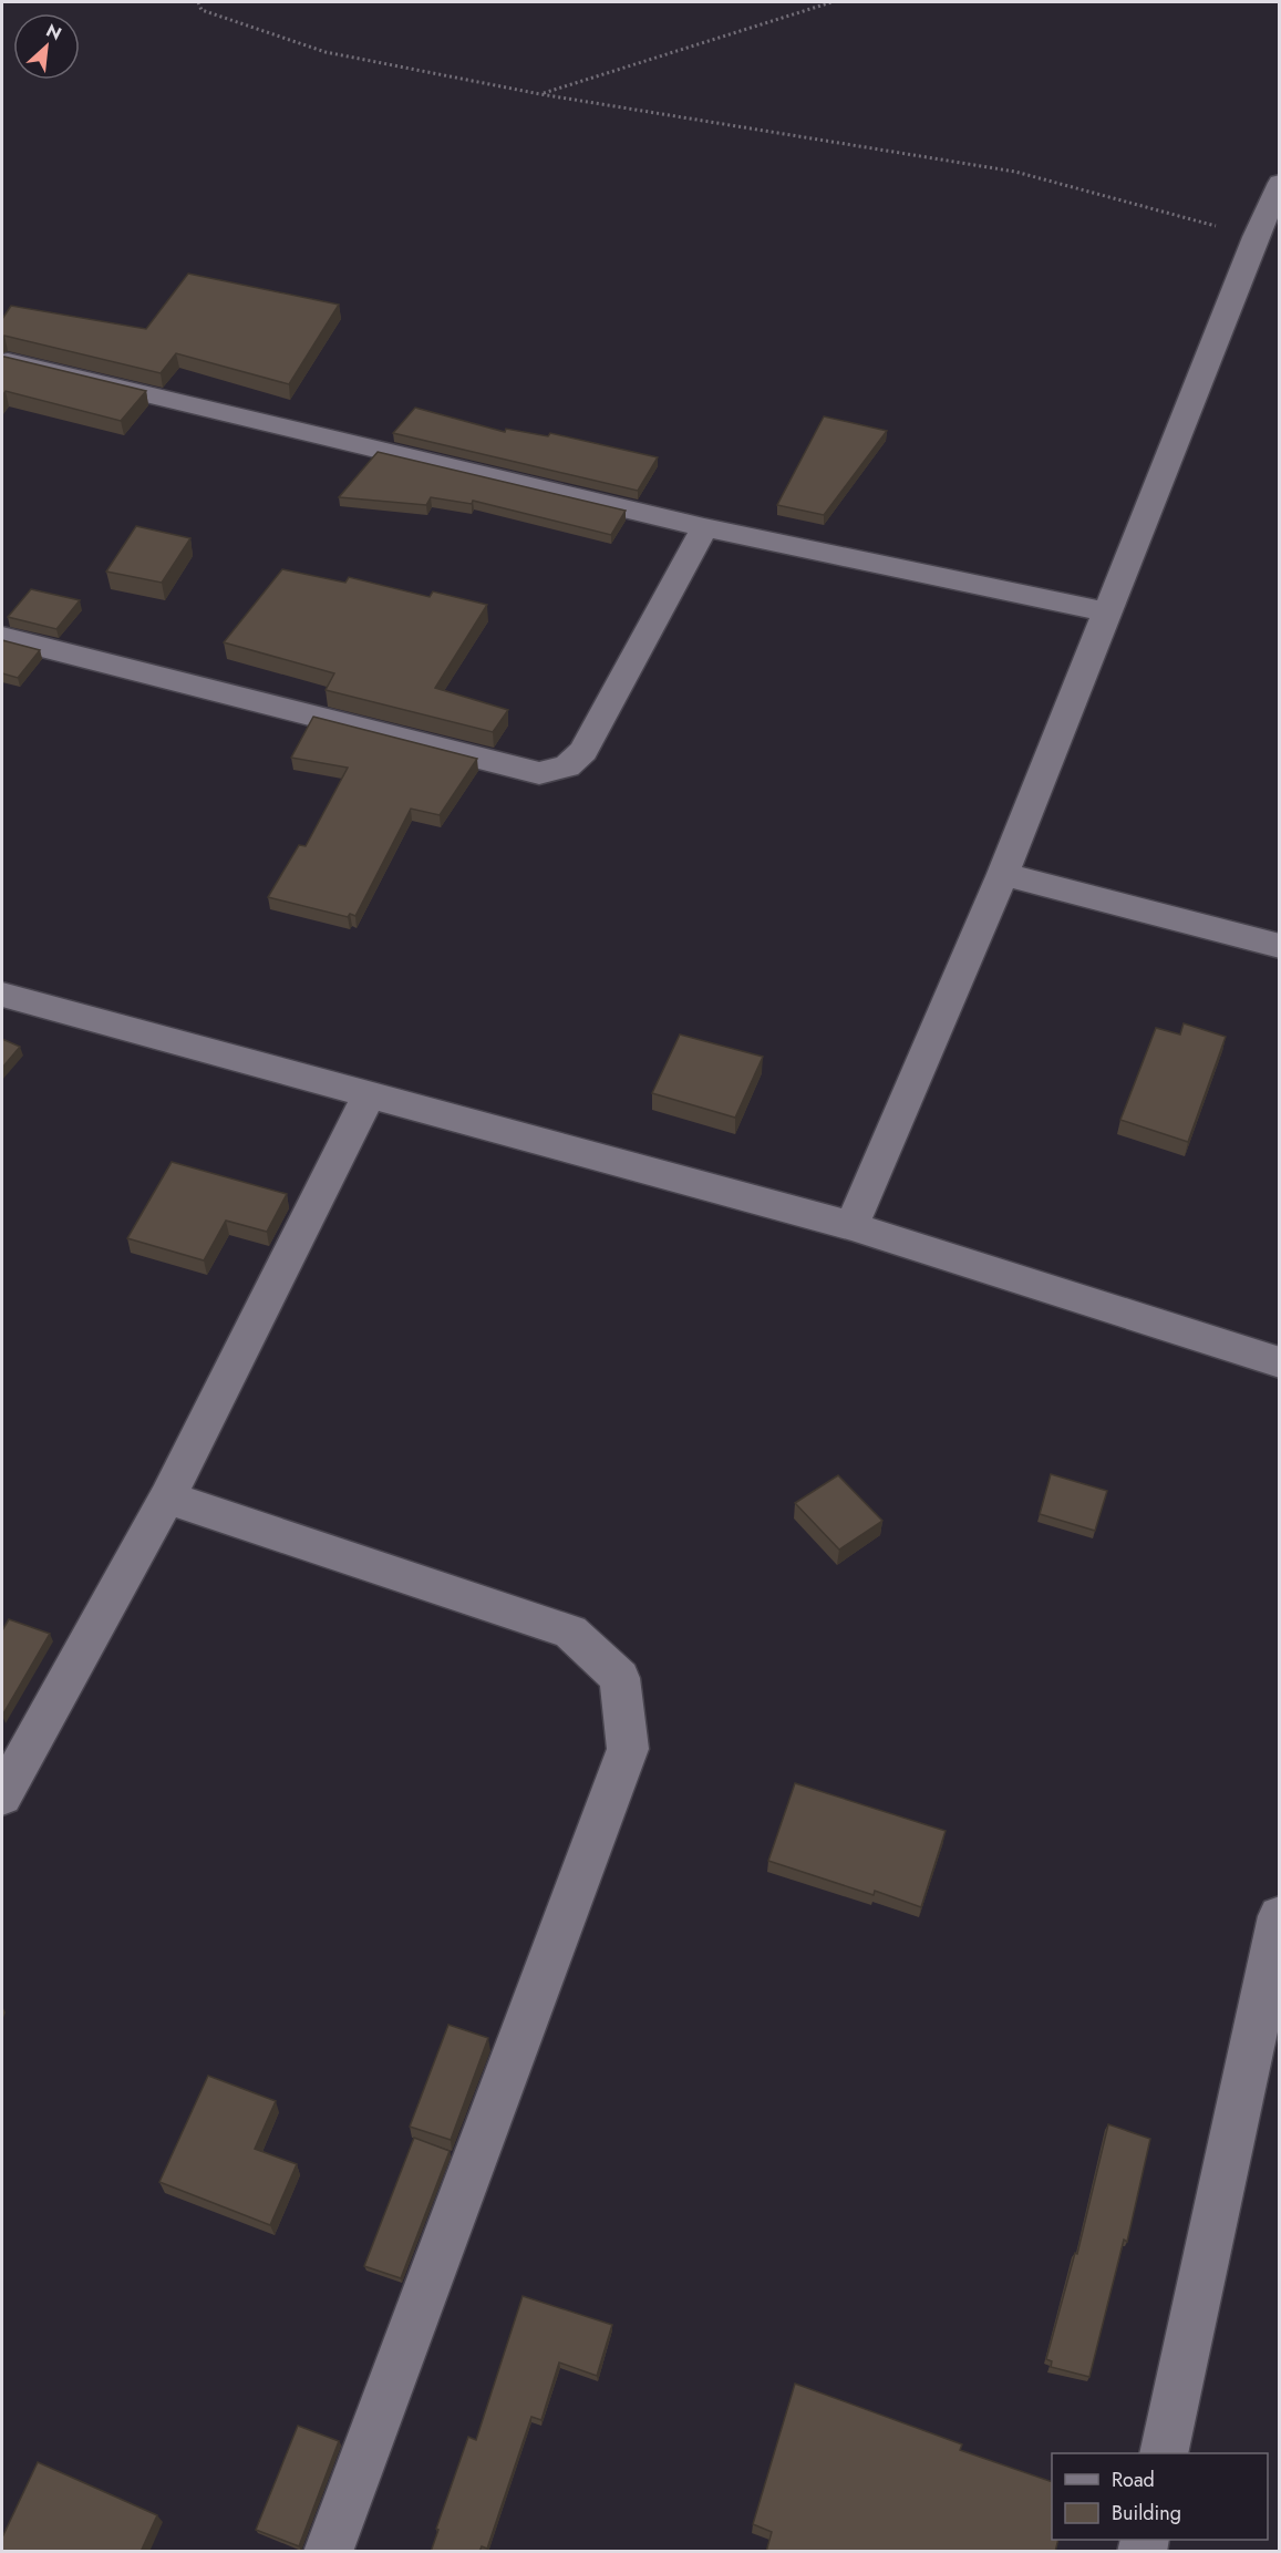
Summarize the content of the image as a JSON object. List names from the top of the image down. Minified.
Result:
{"legend":["Road","Building"],"north":"top right"}
